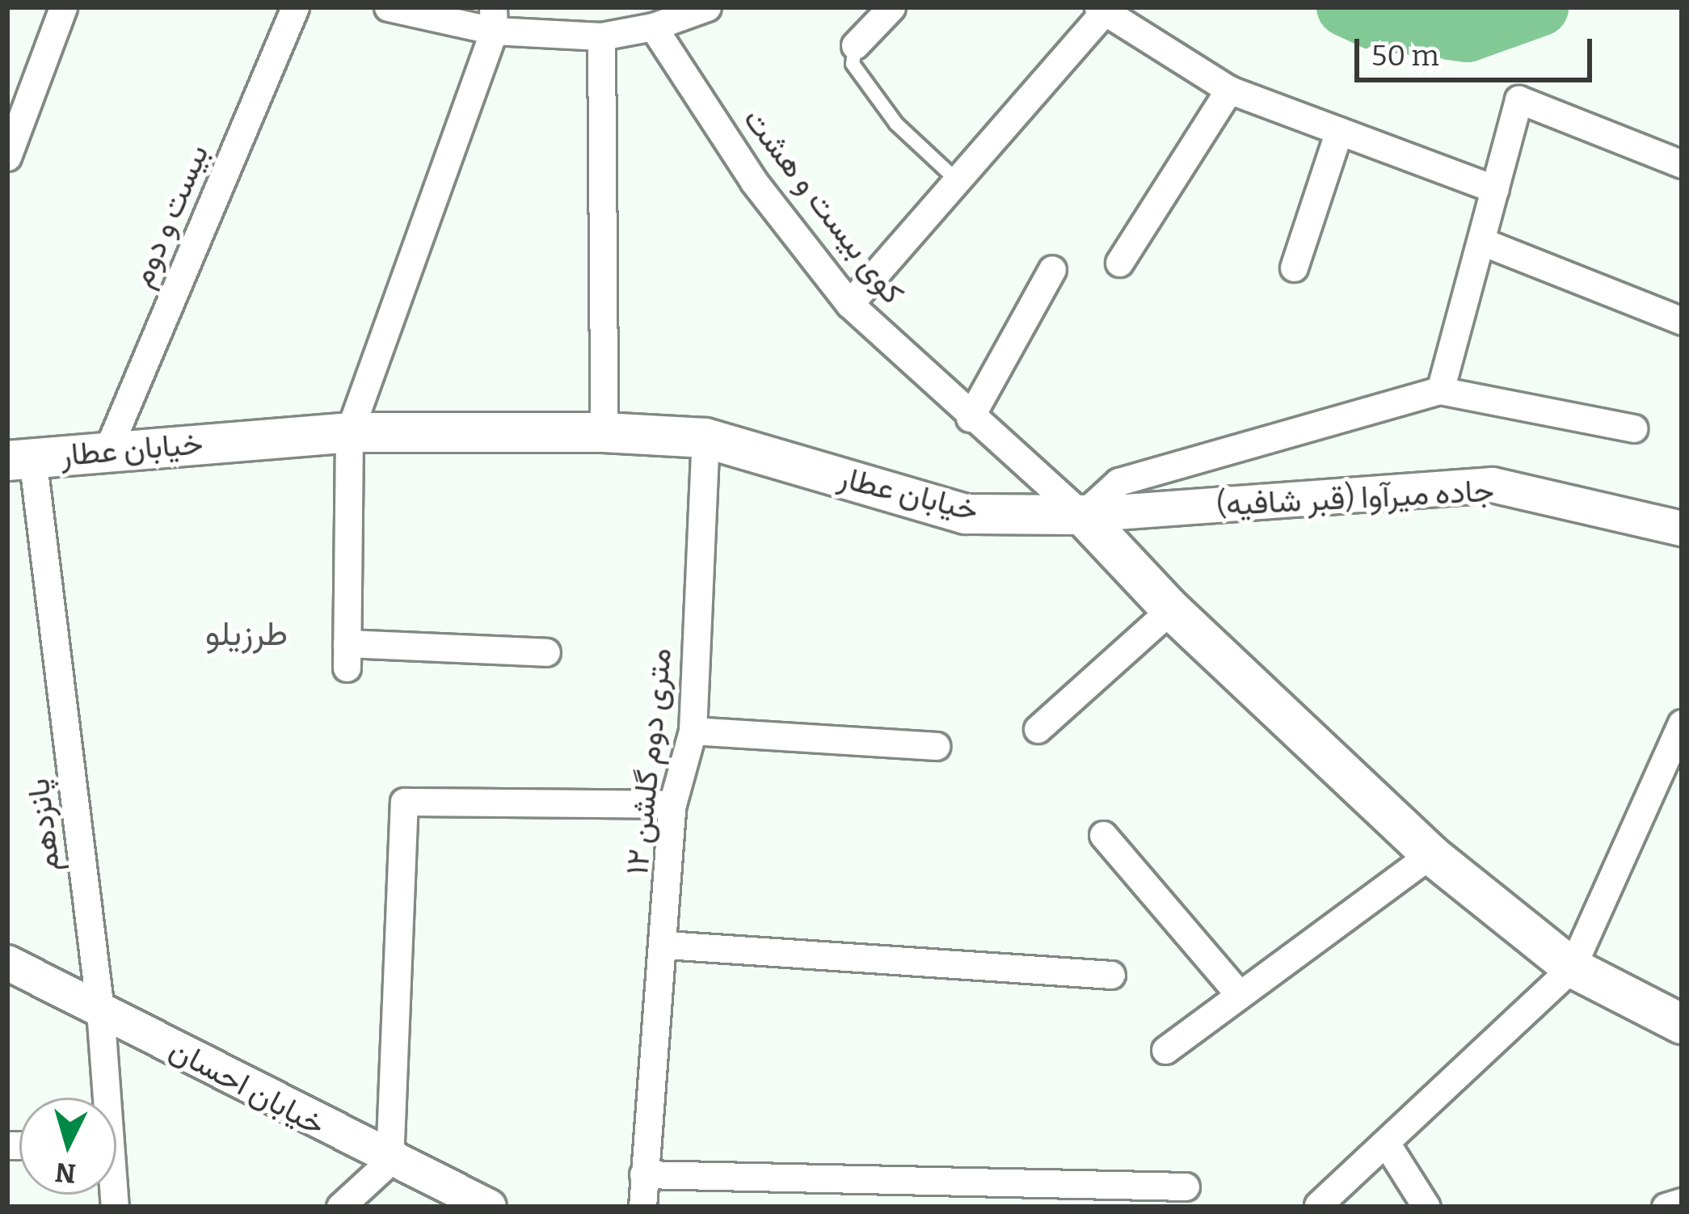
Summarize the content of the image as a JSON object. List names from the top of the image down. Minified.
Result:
{"streets":{"main road":["خیابان عطار"],"street":["کوی بیست و هشت","بیست و دوم","جاده میرآوا (قبر شافیه)","۱۲ متری دوم گلشن","پانزدهم","خیابان احسان"]},"crossings":[["کوی بیست و هشت","خیابان عطار"],["کوی بیست و هشت","جاده میرآوا (قبر شافیه)"],["بیست و دوم","خیابان عطار"],["خیابان عطار","جاده میرآوا (قبر شافیه)"],["خیابان عطار","۱۲ متری دوم گلشن"],["خیابان عطار","پانزدهم"],["پانزدهم","خیابان احسان"]],"districts":["طرزیلو"],"scale_bar":"50 m","north":"bottom"}
